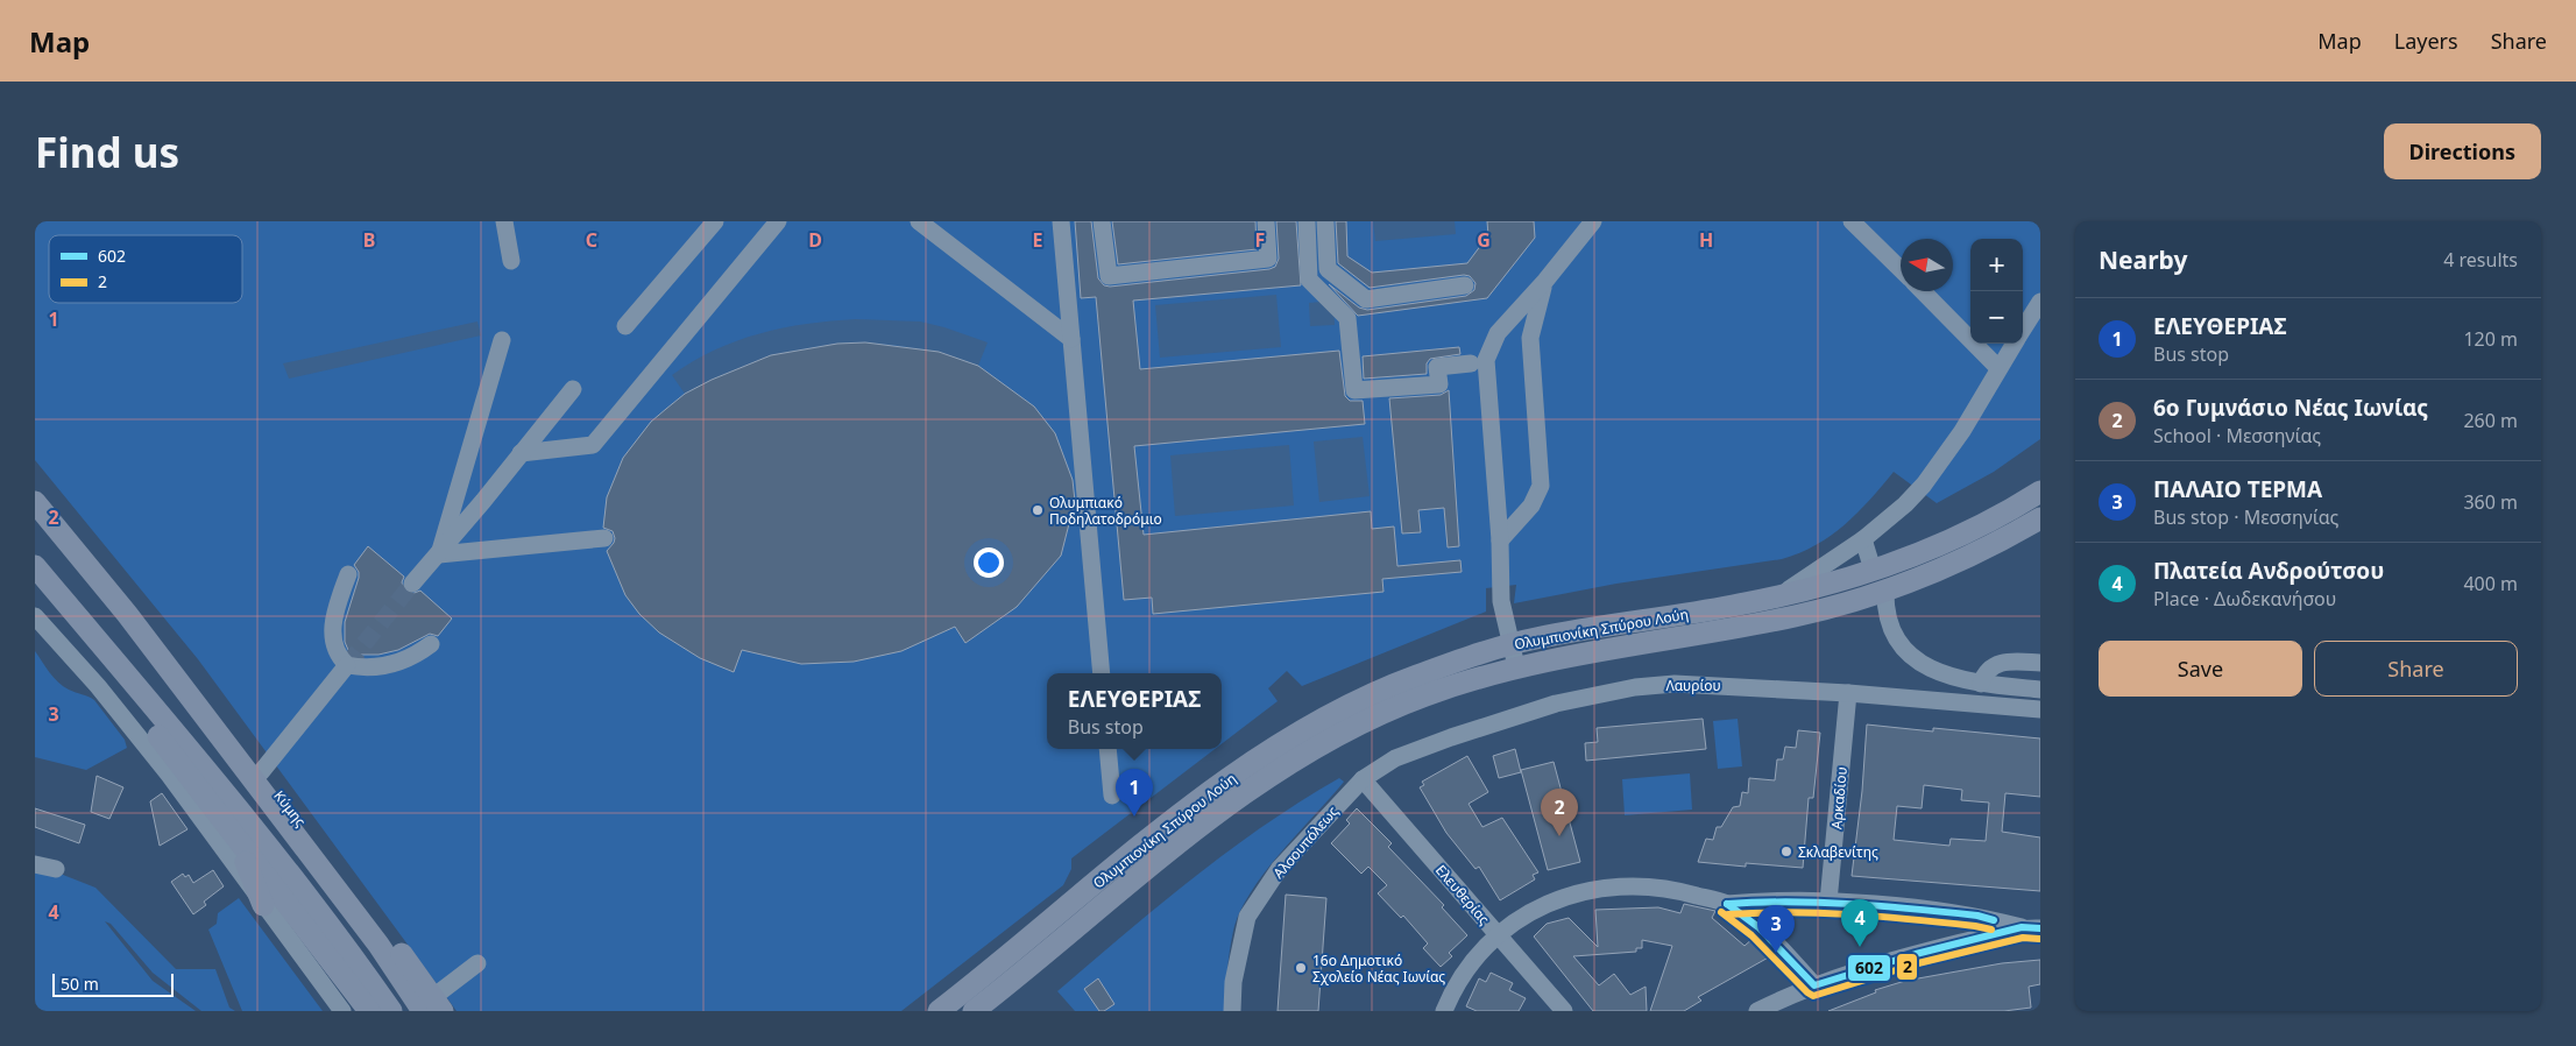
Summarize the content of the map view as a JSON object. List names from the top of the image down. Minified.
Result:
{"streets":{"main road":["Ολυμπιονίκη Σπύρου Λούη","Κύμης"],"street":["Λαυρίου","Αρκαδίου","Αλσουπόλεως","Ελευθερίας"]},"crossings":[["Λαυρίου","Αρκαδίου"],["Λαυρίου","Αλσουπόλεως"],["Λαυρίου","Ελευθερίας"],["Αλσουπόλεως","Ελευθερίας"]],"places":["Ολυμπιακό Ποδηλατοδρόμιο","Σκλαβενίτης","16ο Δημοτικό Σχολείο Νέας Ιωνίας"],"lines":["transit line 602","transit line 2"],"legend":["602","2"],"scale_bar":"50 m","north":"left","page":{"header":"Map","nav":["Map","Layers","Share"],"buttons":["Directions",["Save","Share"]],"title":"Find us","heading":["Nearby","4 results"],"map_buttons":["+","−"],"list":[{"mark":"1","name":"ΕΛΕΥΘΕΡΙΑΣ","note":"Bus stop","value":"120 m"},{"mark":"2","name":"6ο Γυμνάσιο Νέας Ιωνίας","note":"School · Μεσσηνίας","value":"260 m"},{"mark":"3","name":"ΠΑΛΑΙΟ ΤΕΡΜΑ","note":"Bus stop · Μεσσηνίας","value":"360 m"},{"mark":"4","name":"Πλατεία Ανδρούτσου","note":"Place · Δωδεκανήσου","value":"400 m"}],"popup":["ΕΛΕΥΘΕΡΙΑΣ","Bus stop"],"pins":["1","2","4","3"],"scale":"50 m"},"grid":{"columns":["B","C","D","E","F","G","H"],"rows":["1","2","3","4"]}}
